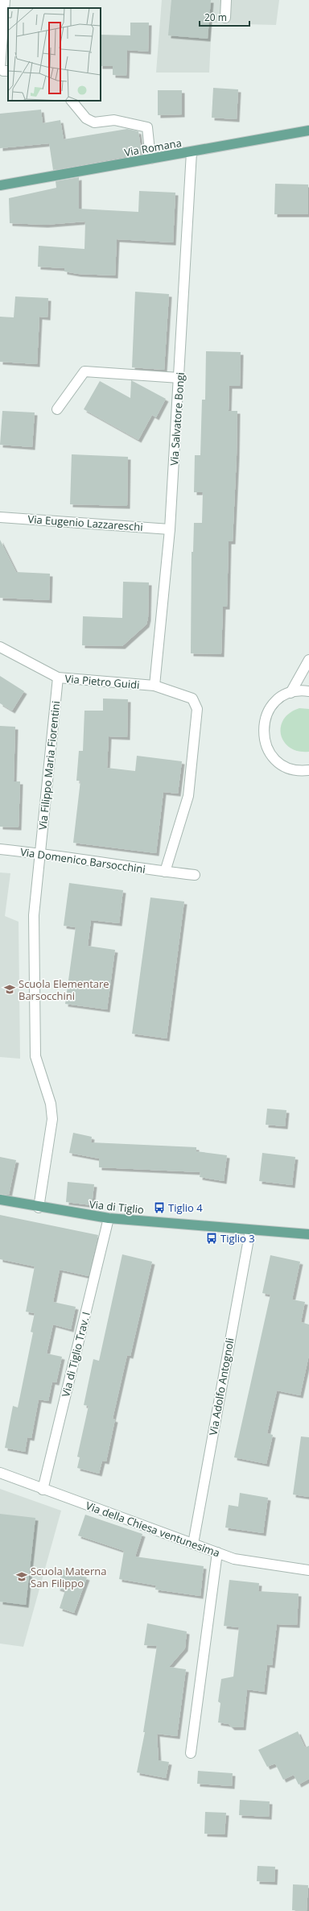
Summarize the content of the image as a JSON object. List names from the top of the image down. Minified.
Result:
{"streets":{"main road":["Via Romana","Via di Tiglio"],"street":["Via Salvatore Bongi","Via Eugenio Lazzareschi","Via Pietro Guidi","Via Filippo Maria Fiorentini","Via Domenico Barsocchini","Via di Tiglio Trav. I","Via Adolfo Antognoli","Via della Chiesa ventunesima"]},"crossings":[["Via Romana","Via Salvatore Bongi"],["Via Salvatore Bongi","Via Eugenio Lazzareschi"],["Via Salvatore Bongi","Via Pietro Guidi"],["Via Pietro Guidi","Via Filippo Maria Fiorentini"],["Via Filippo Maria Fiorentini","Via Domenico Barsocchini"],["Via Filippo Maria Fiorentini","Via di Tiglio"],["Via di Tiglio","Via di Tiglio Trav. I"],["Via di Tiglio","Via Adolfo Antognoli"],["Via di Tiglio Trav. I","Via della Chiesa ventunesima"],["Via Adolfo Antognoli","Via della Chiesa ventunesima"]],"places":{"school or university":["Scuola Elementare Barsocchini","Scuola Materna San Filippo"],"bus stop":["Tiglio 4","Tiglio 3"]},"scale_bar":"20 m"}
